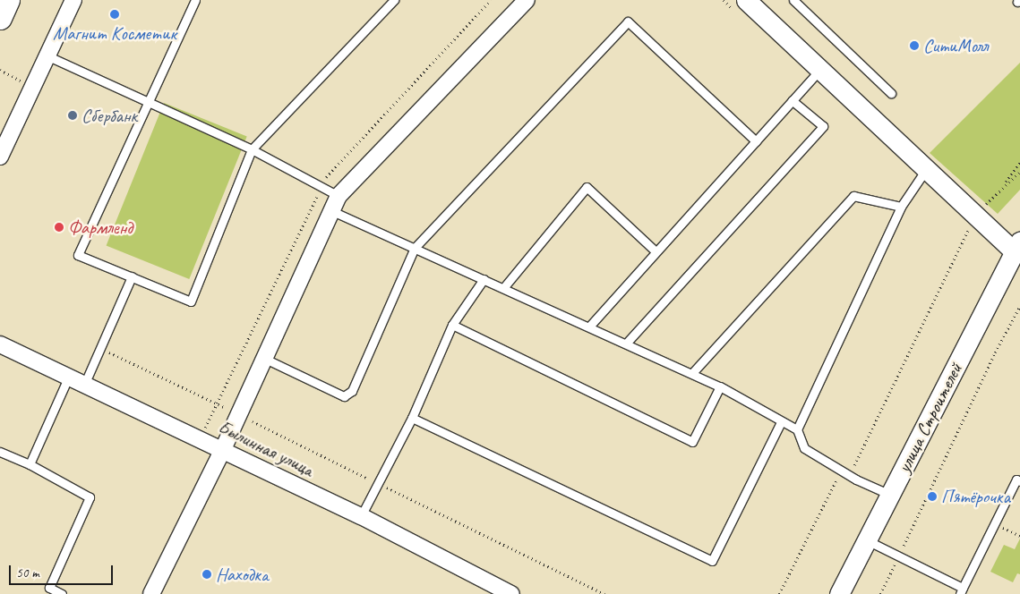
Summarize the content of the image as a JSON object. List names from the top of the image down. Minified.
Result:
{"streets":{"street":["улица Строителей","Былинная улица"]},"places":["Магнит Косметик","СитиМолл","Сбербанк","Фармленд","Пятёрочка","Находка"],"scale_bar":"50 m"}
